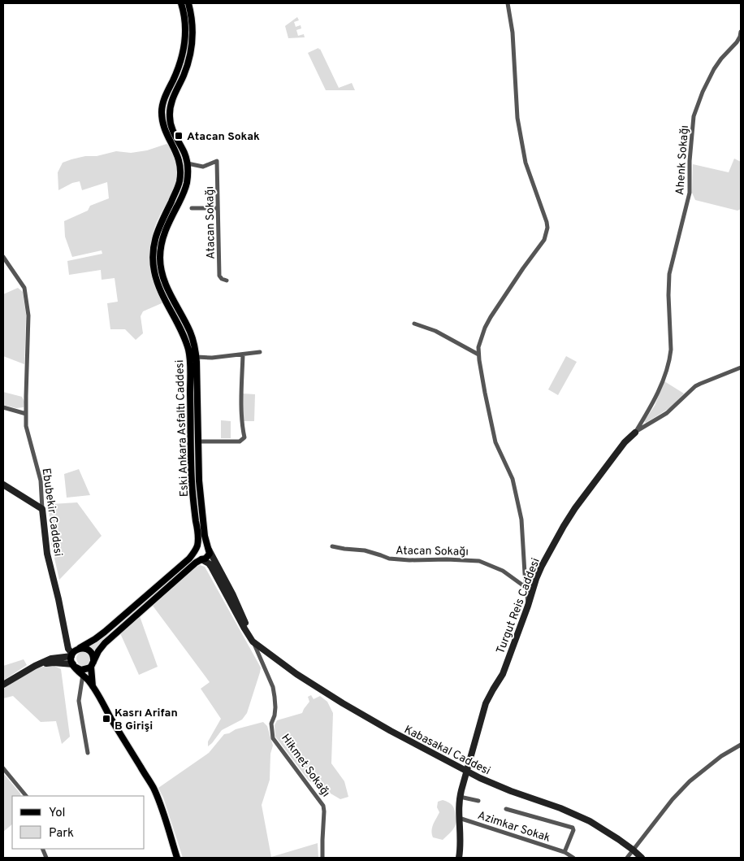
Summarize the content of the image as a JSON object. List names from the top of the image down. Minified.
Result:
{"streets":{"main road":["Eski Ankara Asfaltı Caddesi"],"street":["Ahenk Sokağı","Atacan Sokağı","Ebubekir Caddesi","Turgut Reis Caddesi","Kabasakal Caddesi","Hikmet Sokağı","Azimkar Sokak"]},"crossings":[["Ahenk Sokağı","Turgut Reis Caddesi"],["Atacan Sokağı","Eski Ankara Asfaltı Caddesi"],["Eski Ankara Asfaltı Caddesi","Hikmet Sokağı"],["Turgut Reis Caddesi","Kabasakal Caddesi"],["Turgut Reis Caddesi","Azimkar Sokak"],["Kabasakal Caddesi","Hikmet Sokağı"]],"places":{"transit":["Atacan Sokak","Kasrı Arifan B Girişi"]},"legend":["Yol","Park"]}
